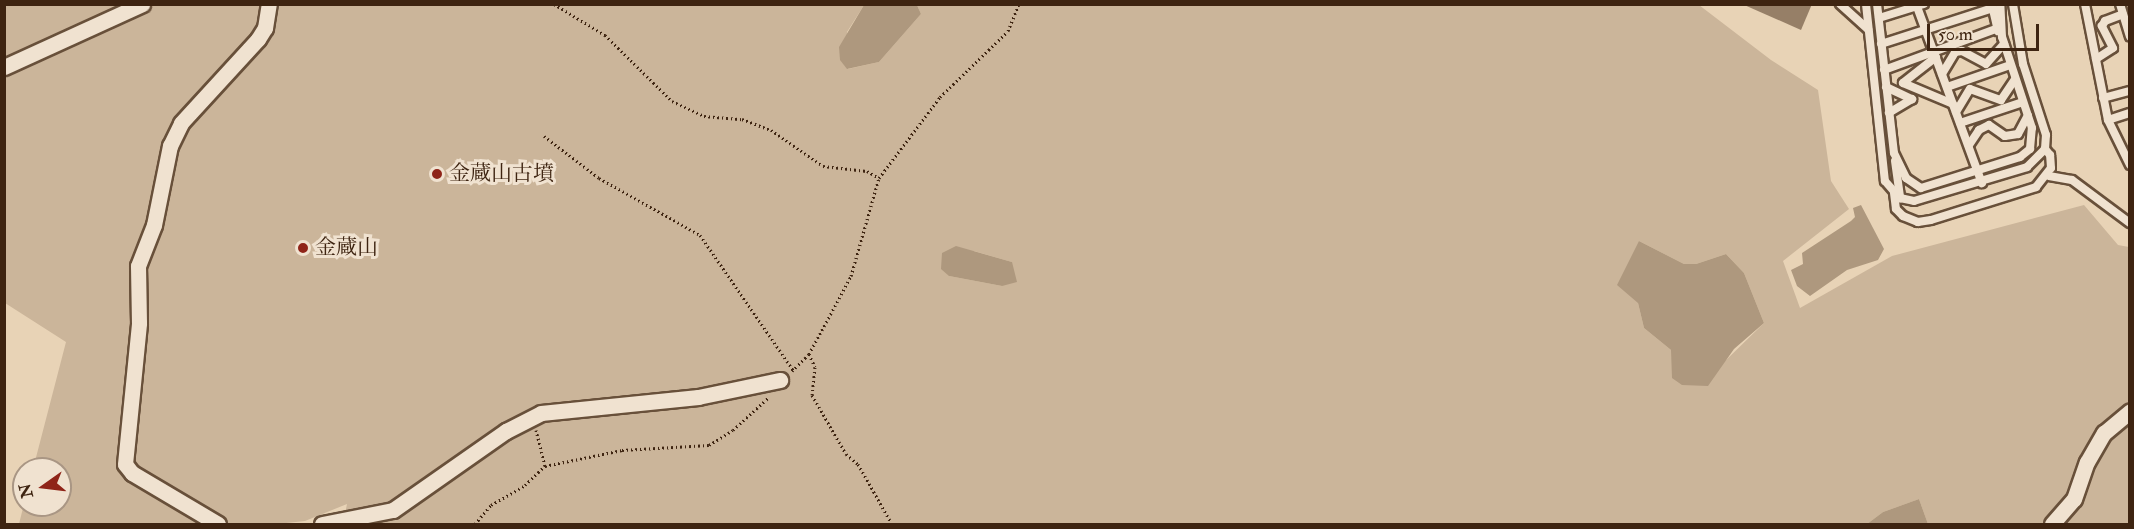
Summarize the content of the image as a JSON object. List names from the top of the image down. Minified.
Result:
{"places":["金蔵山古墳","金蔵山"],"scale_bar":"50 m","north":"left"}
